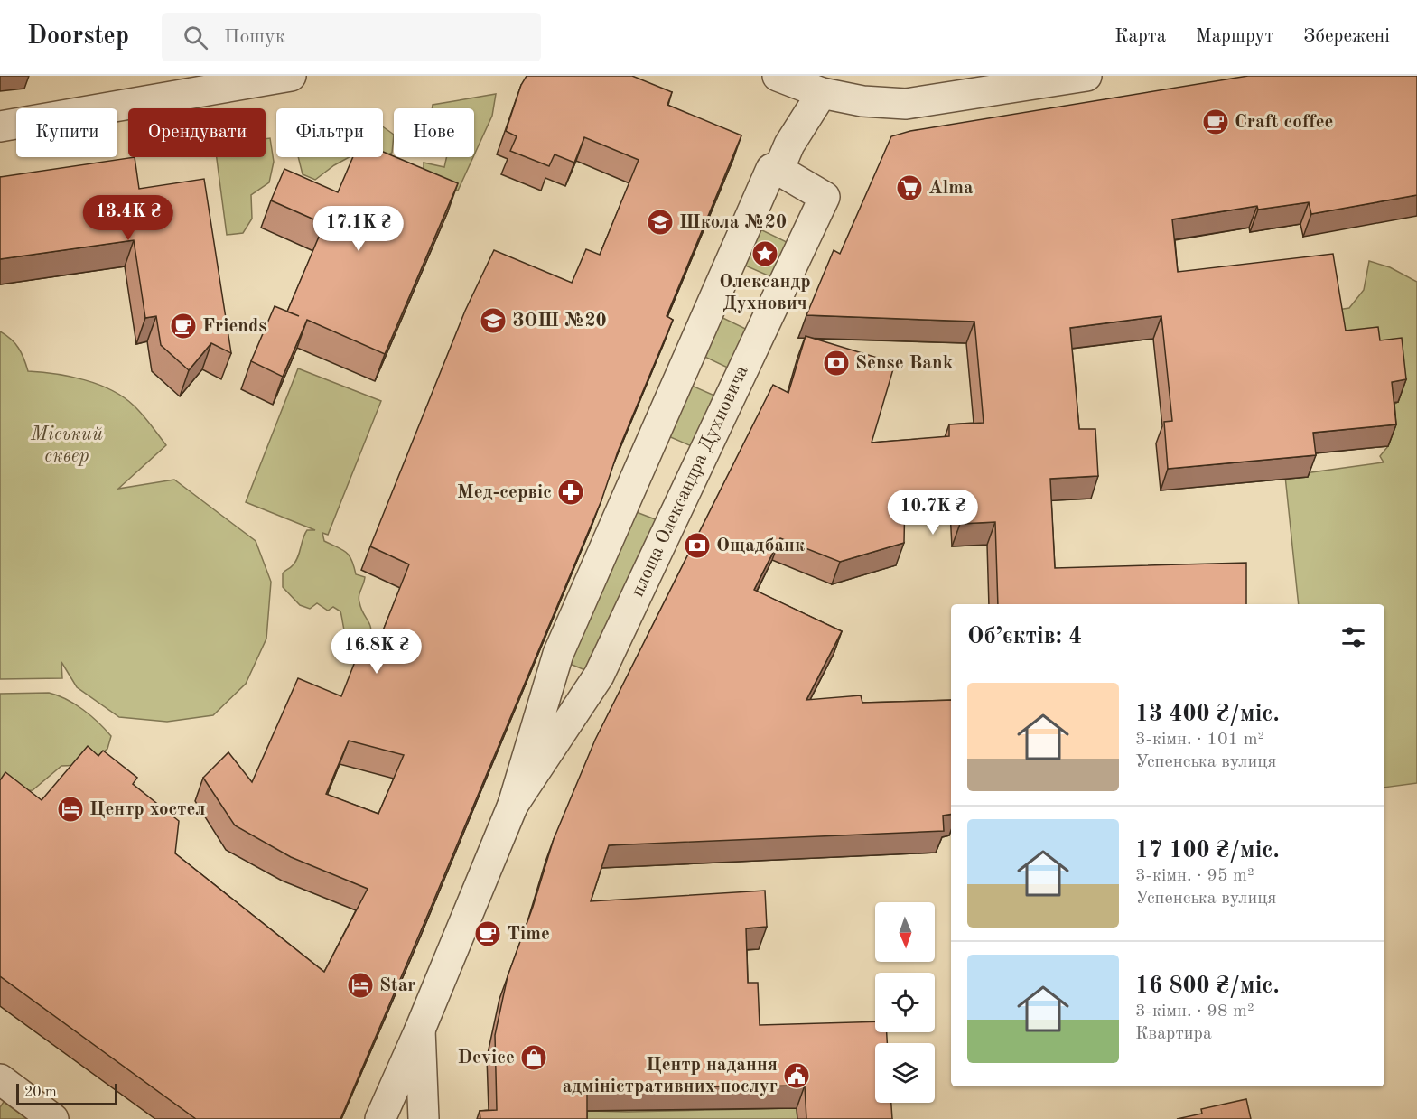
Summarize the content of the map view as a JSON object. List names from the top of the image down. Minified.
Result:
{"streets":{"street":["площа Олександра Духновича"]},"parks":["Міський сквер"],"places":{"cafe":["Craft coffee","Friends","Time"],"supermarket":["Alma"],"school or university":["Школа №20","ЗОШ №20"],"place":["Олександр Духнович"],"bank":["Sense Bank","Ощадбанк"],"pharmacy":["Мед-сервіс"],"hotel":["Центр хостел","Star"],"shop":["Device"],"public building":["Центр надання адміністративних послуг"]},"scale_bar":"20 m","north":"bottom","page":{"header":"Doorstep","search":"Пошук","nav":["Карта","Маршрут","Збережені"],"chip":["Купити","Орендувати","Фільтри","Нове"],"price":["13.4K ₴","17.1K ₴","10.7K ₴","16.8K ₴"],"heading":"Об’єктів: 4","list":[{"name":"13 400 ₴/міс.","note":"3-кімн. · 101 m² · Успенська вулиця"},{"name":"17 100 ₴/міс.","note":"3-кімн. · 95 m² · Успенська вулиця"},{"name":"16 800 ₴/міс.","note":"3-кімн. · 98 m² · Квартира"}],"scale":"20 m"}}
